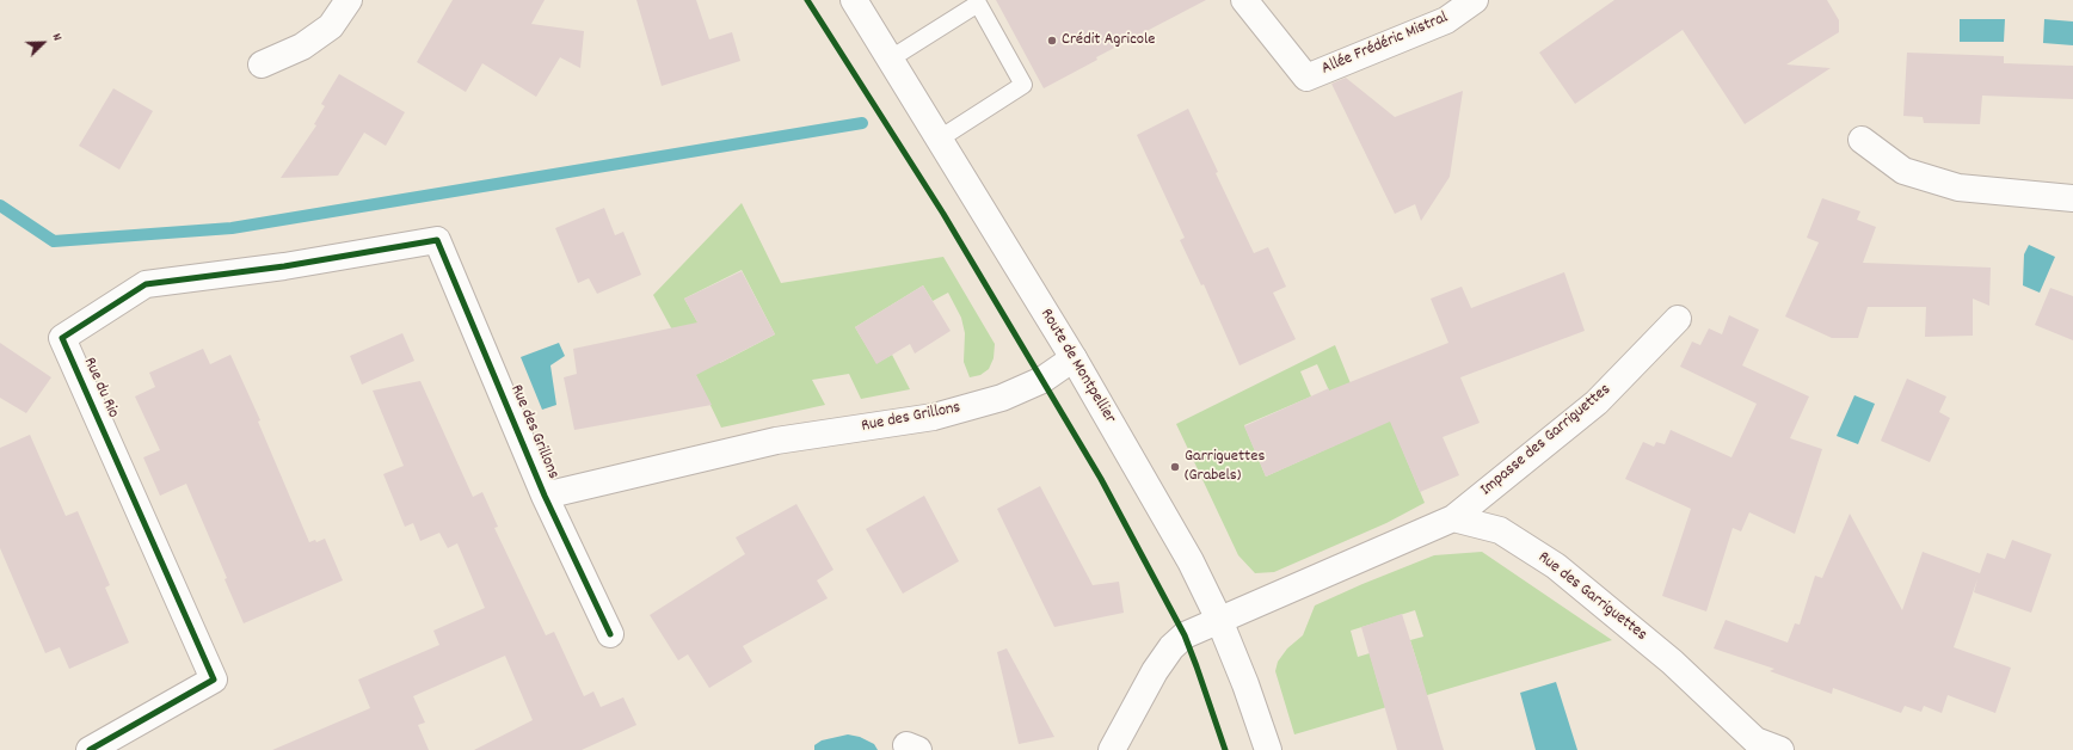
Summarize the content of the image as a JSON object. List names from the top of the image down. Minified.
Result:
{"streets":{"street":["Allée Frédéric Mistral","Route de Montpellier","Rue du Rio","Rue des Grillons","Impasse des Garriguettes","Rue des Garriguettes"]},"crossings":[["Route de Montpellier","Rue des Grillons"],["Rue du Rio","Rue des Grillons"],["Impasse des Garriguettes","Rue des Garriguettes"]],"places":["Crédit Agricole","Garriguettes (Grabels)"],"north":"top right"}
